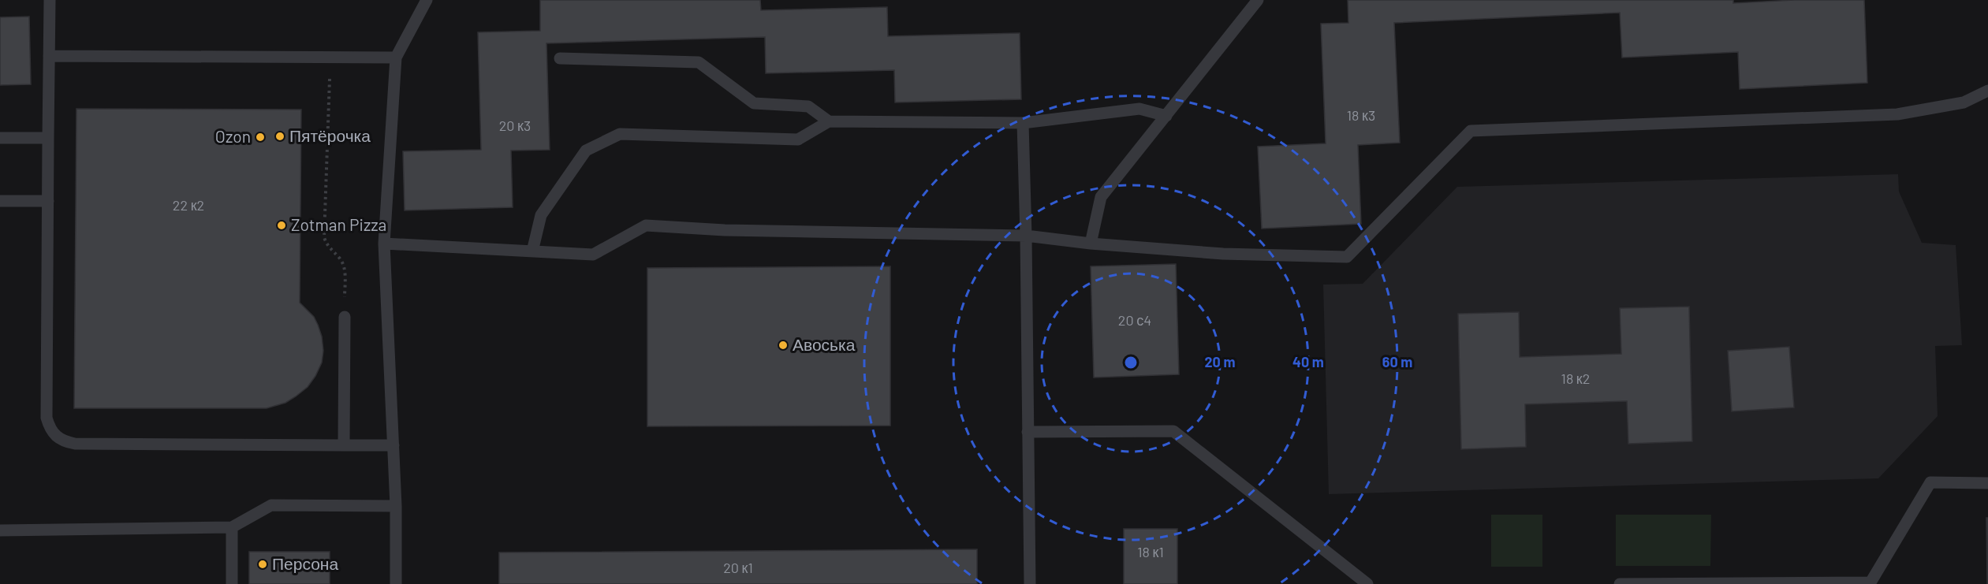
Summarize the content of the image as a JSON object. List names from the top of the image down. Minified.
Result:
{"places":["Пятёрочка","Ozon","Zotman Pizza","Авоська","Персона"],"house_numbers":["18 к3","20 к3","22 к2","20 с4","18 к2","18 к1","20 к1"],"rings":["20 m","40 m","60 m"]}
